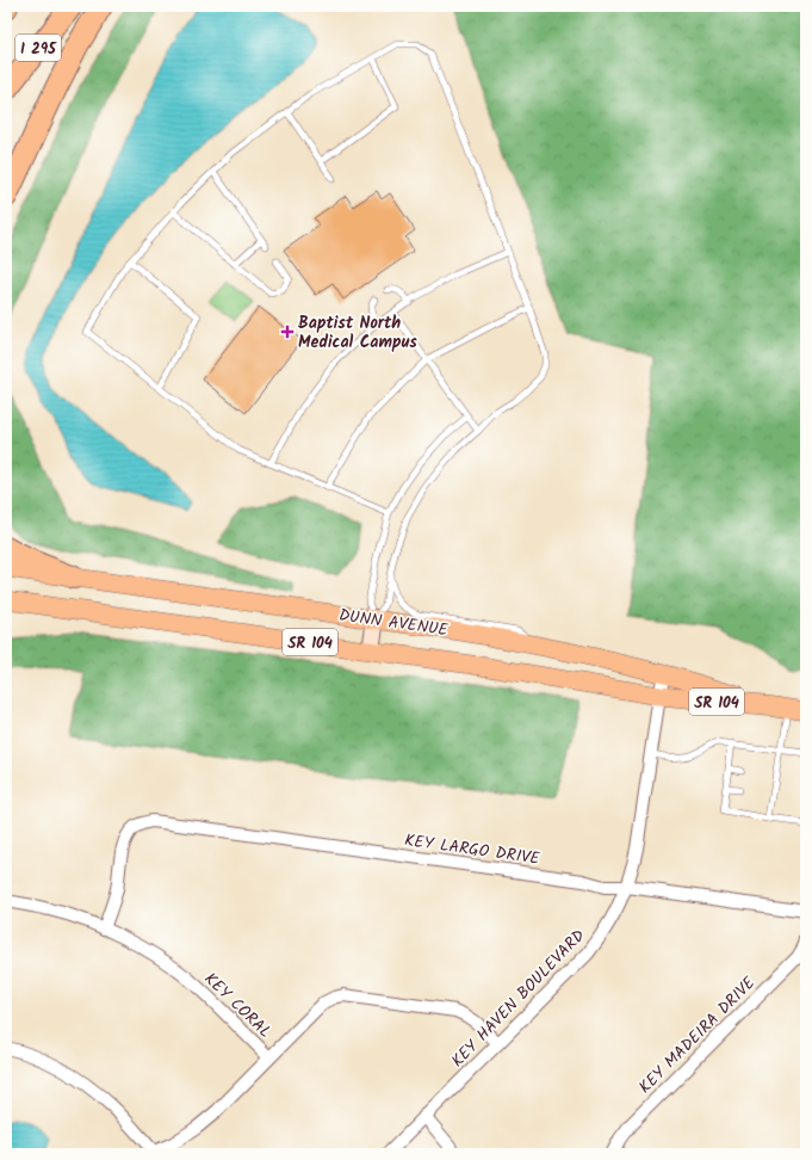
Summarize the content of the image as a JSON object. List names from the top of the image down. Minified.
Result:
{"streets":{"highway":["I 295"],"main road":["DUNN AVENUE","SR 104"],"street":["KEY LARGO DRIVE","KEY HAVEN BOULEVARD","KEY CORAL","KEY MADEIRA DRIVE"]},"crossings":[["DUNN AVENUE","KEY HAVEN BOULEVARD"],["KEY LARGO DRIVE","KEY HAVEN BOULEVARD"],["KEY LARGO DRIVE","KEY CORAL"],["KEY HAVEN BOULEVARD","KEY CORAL"]],"places":{"health":["Baptist North Medical Campus"]}}
